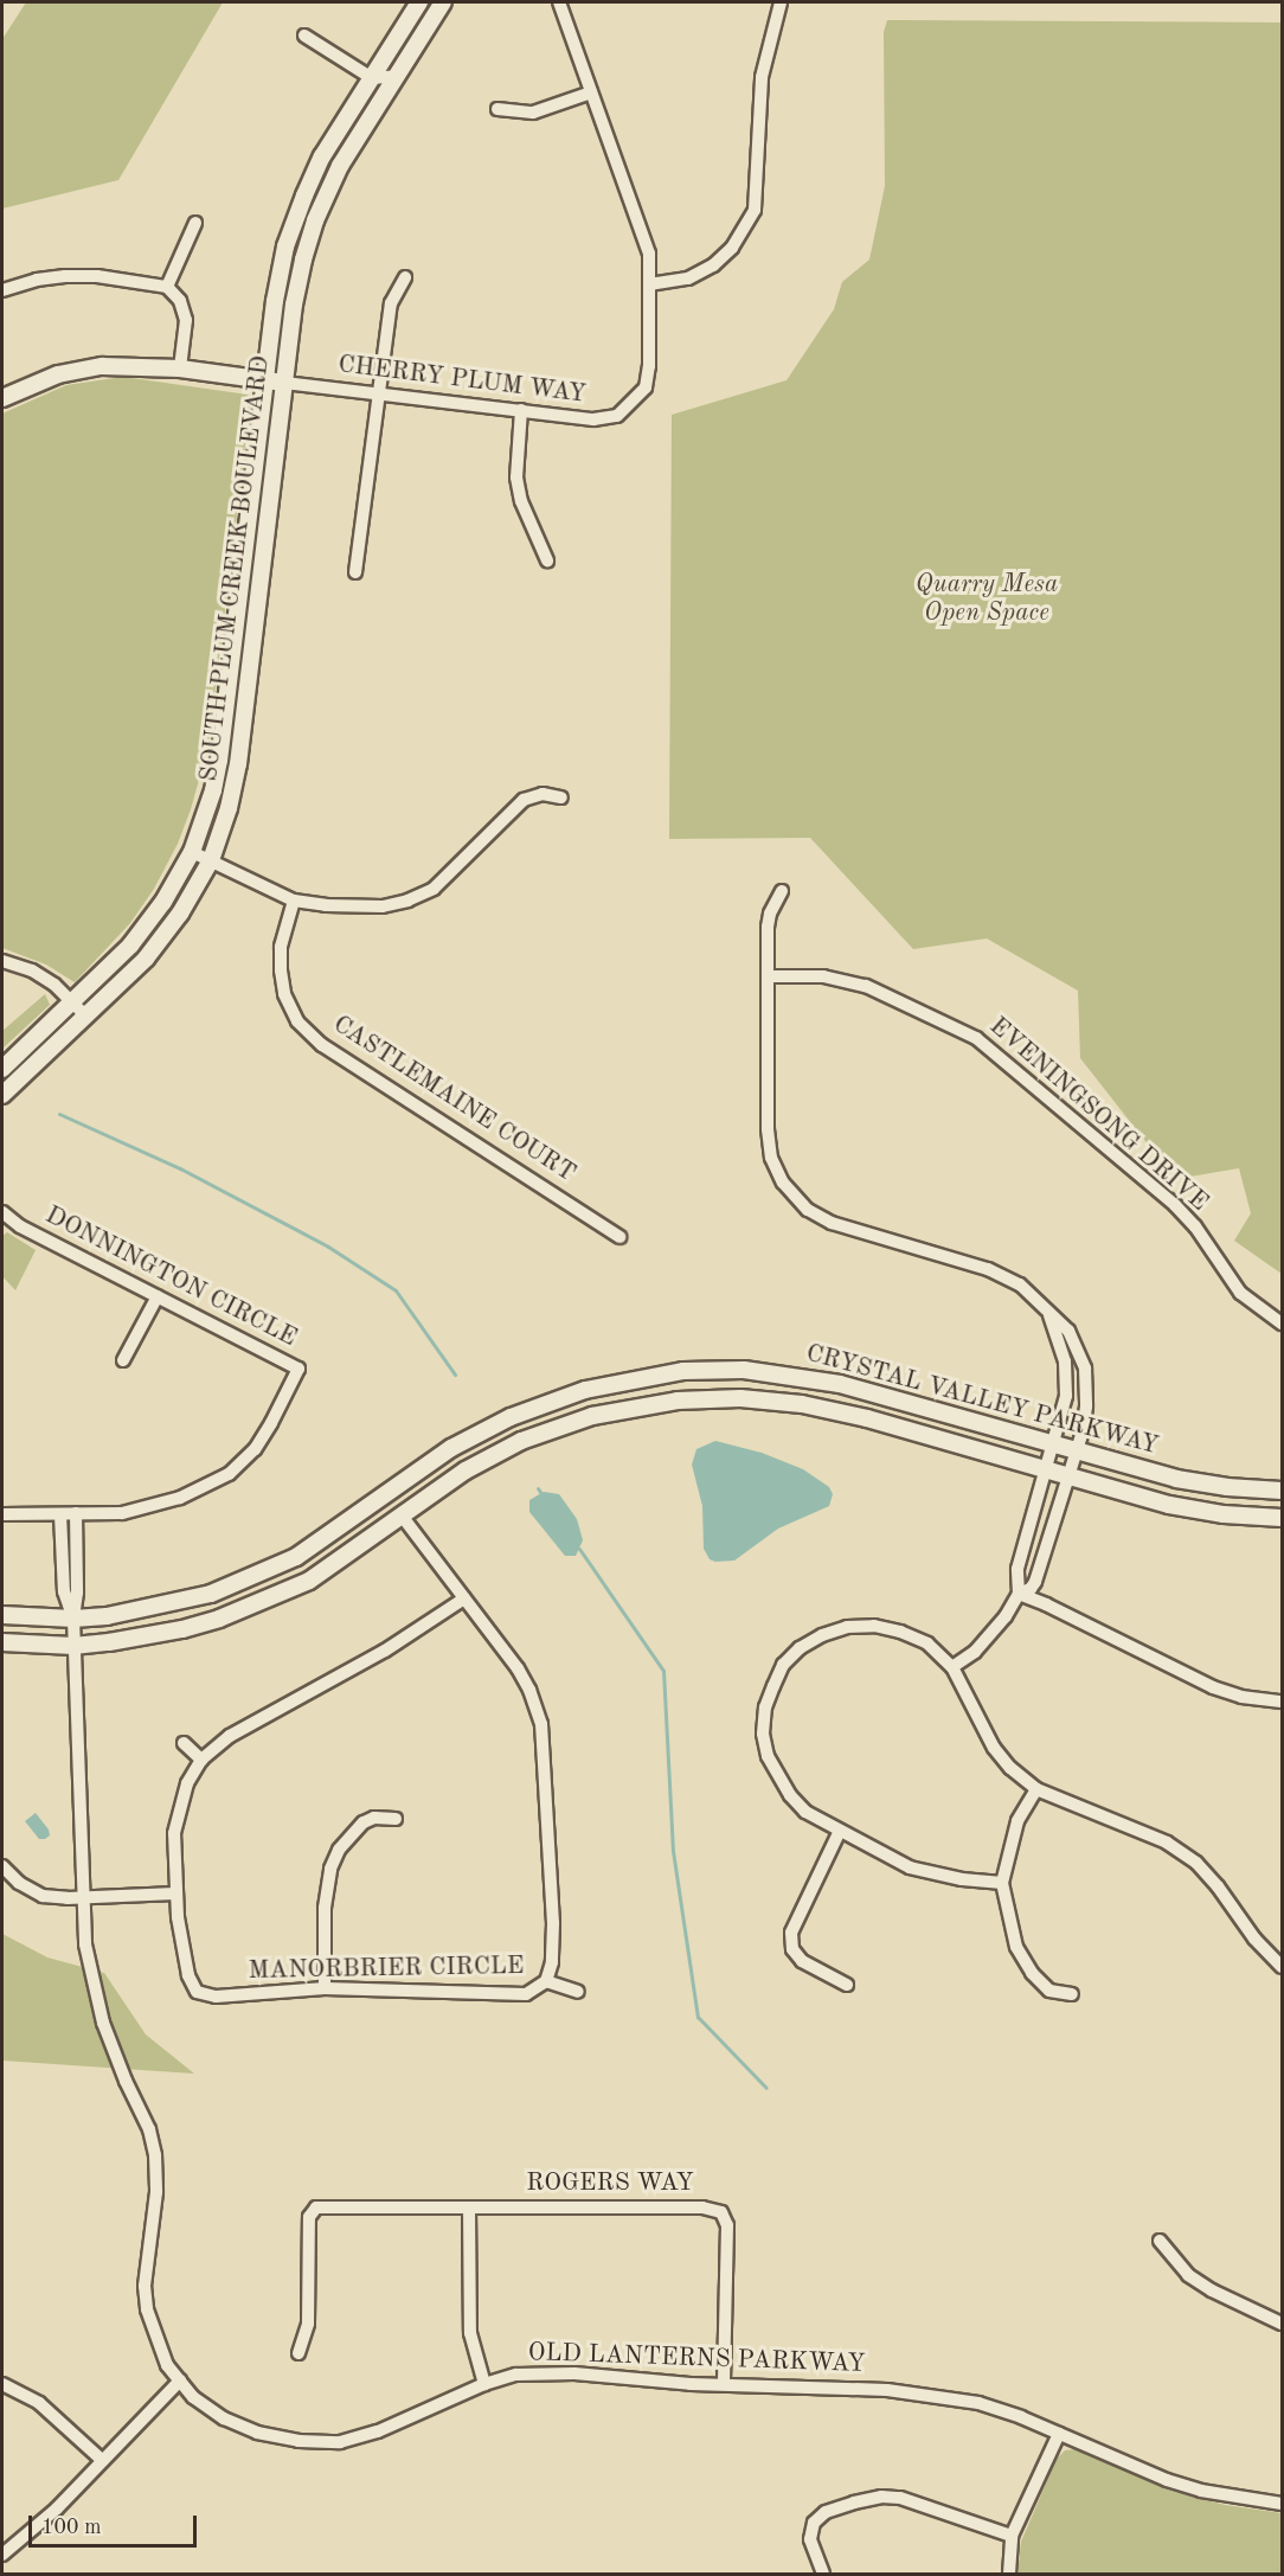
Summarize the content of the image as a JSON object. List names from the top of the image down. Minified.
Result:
{"streets":{"main road":["SOUTH PLUM CREEK BOULEVARD","CRYSTAL VALLEY PARKWAY"],"street":["CHERRY PLUM WAY","CASTLEMAINE COURT","EVENINGSONG DRIVE","DONNINGTON CIRCLE","MANORBRIER CIRCLE","ROGERS WAY","OLD LANTERNS PARKWAY"]},"crossings":[["CHERRY PLUM WAY","SOUTH PLUM CREEK BOULEVARD"],["DONNINGTON CIRCLE","OLD LANTERNS PARKWAY"],["CRYSTAL VALLEY PARKWAY","MANORBRIER CIRCLE"],["CRYSTAL VALLEY PARKWAY","OLD LANTERNS PARKWAY"],["ROGERS WAY","OLD LANTERNS PARKWAY"]],"parks":["Quarry Mesa Open Space"],"scale_bar":"100 m"}
